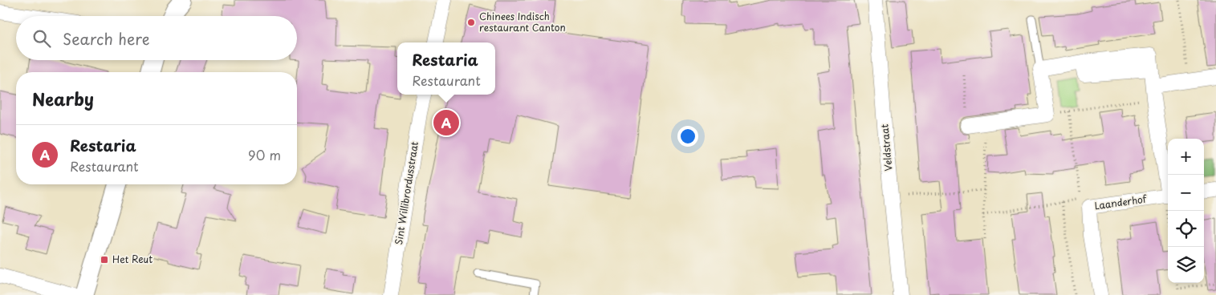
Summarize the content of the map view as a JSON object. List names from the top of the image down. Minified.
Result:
{"streets":{"street":["Veldstraat","Sint Willibrordusstraat","Laanderhof"]},"places":{"other":["Chinees Indisch restaurant Canton"],"transit":["Het Reut"]},"page":{"search":"Search here","popup":["Restaria","Restaurant"],"heading":"Nearby","pins":"A","list":[{"mark":"A","name":"Restaria","note":"Restaurant","value":"90 m"}],"map_buttons":["+","−"]}}
